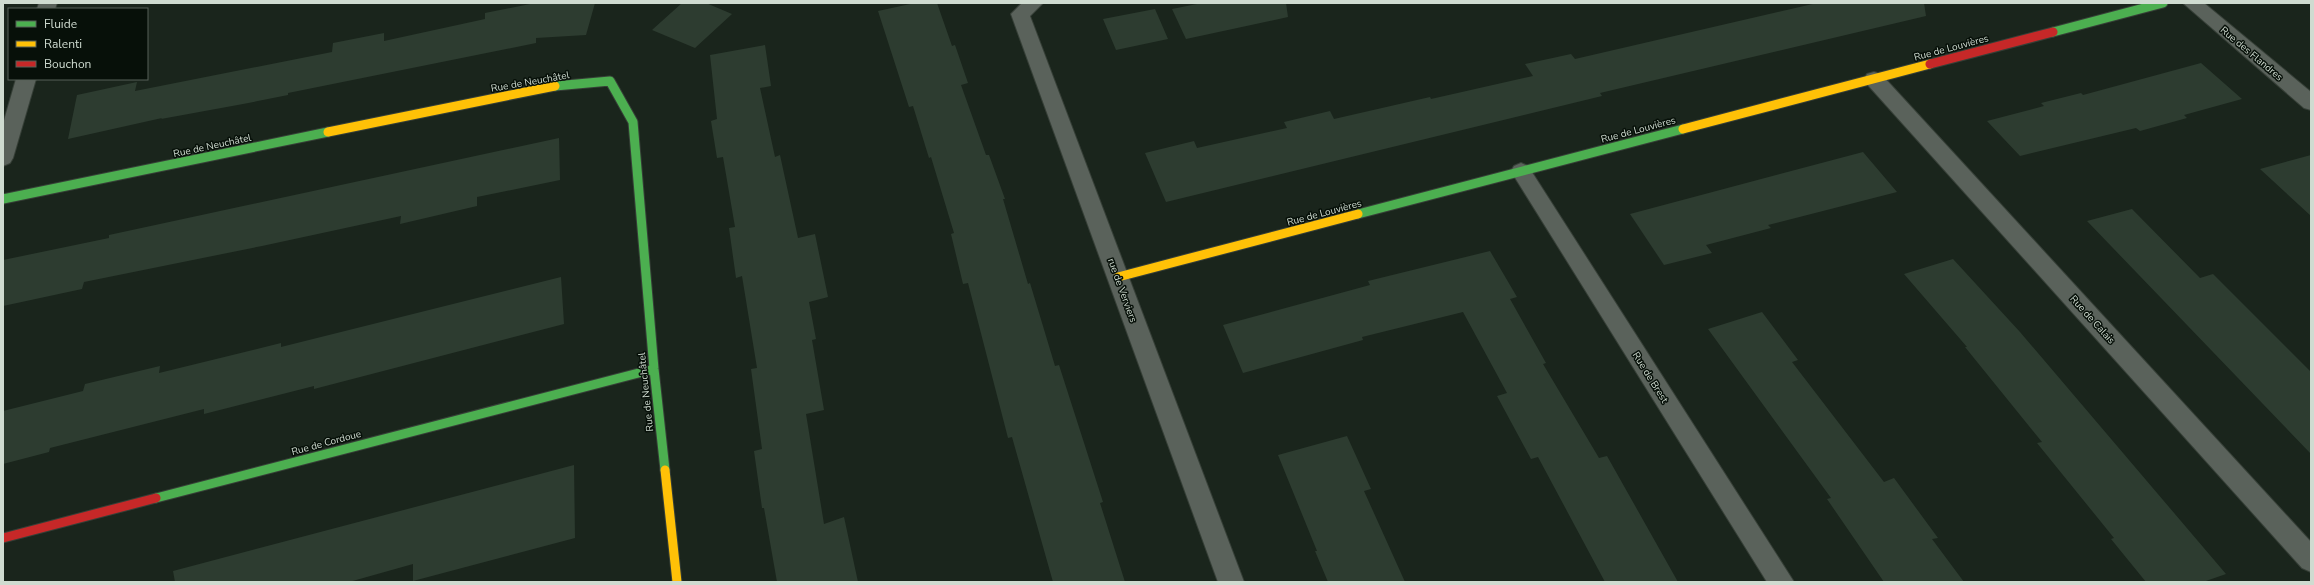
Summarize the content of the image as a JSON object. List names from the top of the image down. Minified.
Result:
{"streets":{"street":["Rue de Louvières","Rue des Flandres","Rue de Neuchâtel","rue de Verviers","Rue de Calais","Rue de Brest","Rue de Cordoue"]},"crossings":[["Rue de Louvières","rue de Verviers"],["Rue de Louvières","Rue de Calais"],["Rue de Louvières","Rue de Brest"],["Rue de Neuchâtel","Rue de Cordoue"]],"legend":["Fluide","Ralenti","Bouchon"]}
